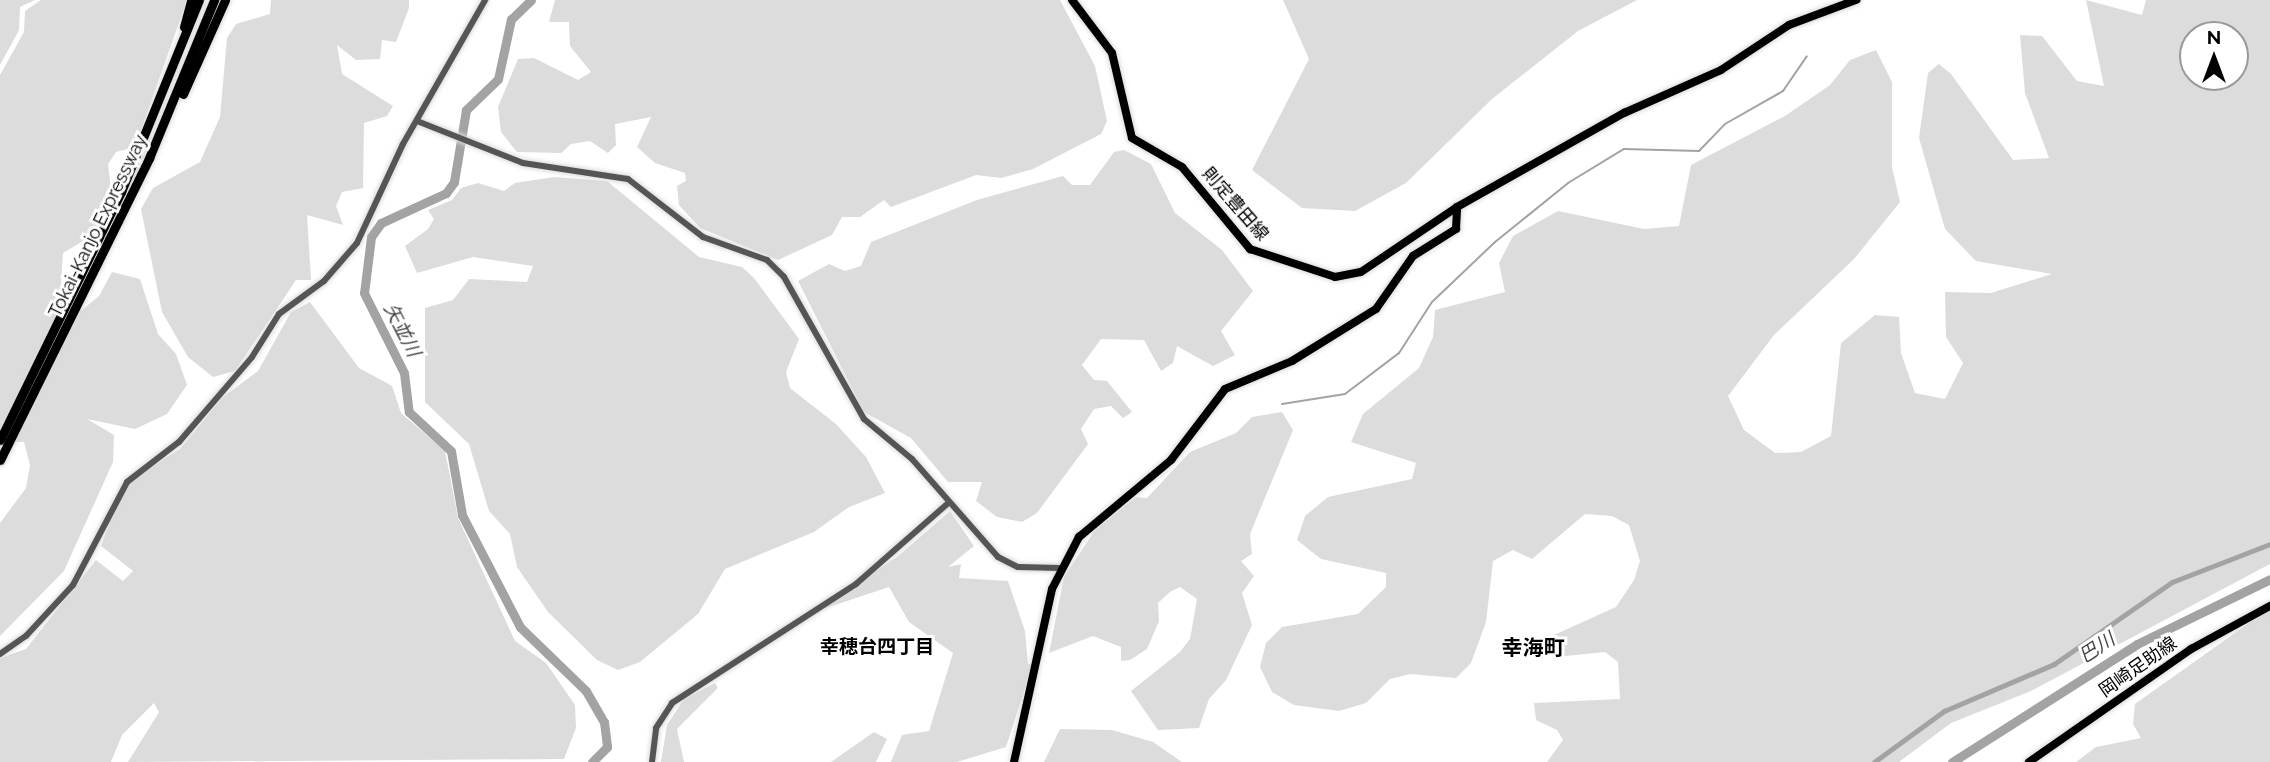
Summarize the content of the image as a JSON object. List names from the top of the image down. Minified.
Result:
{"streets":{"highway":["Tokai-Kanjo Expressway"],"main road":["則定豊田線","岡崎足助線"]},"districts":["幸穂台四丁目","幸海町"],"water":["矢並川","巴川"],"north":"top"}
